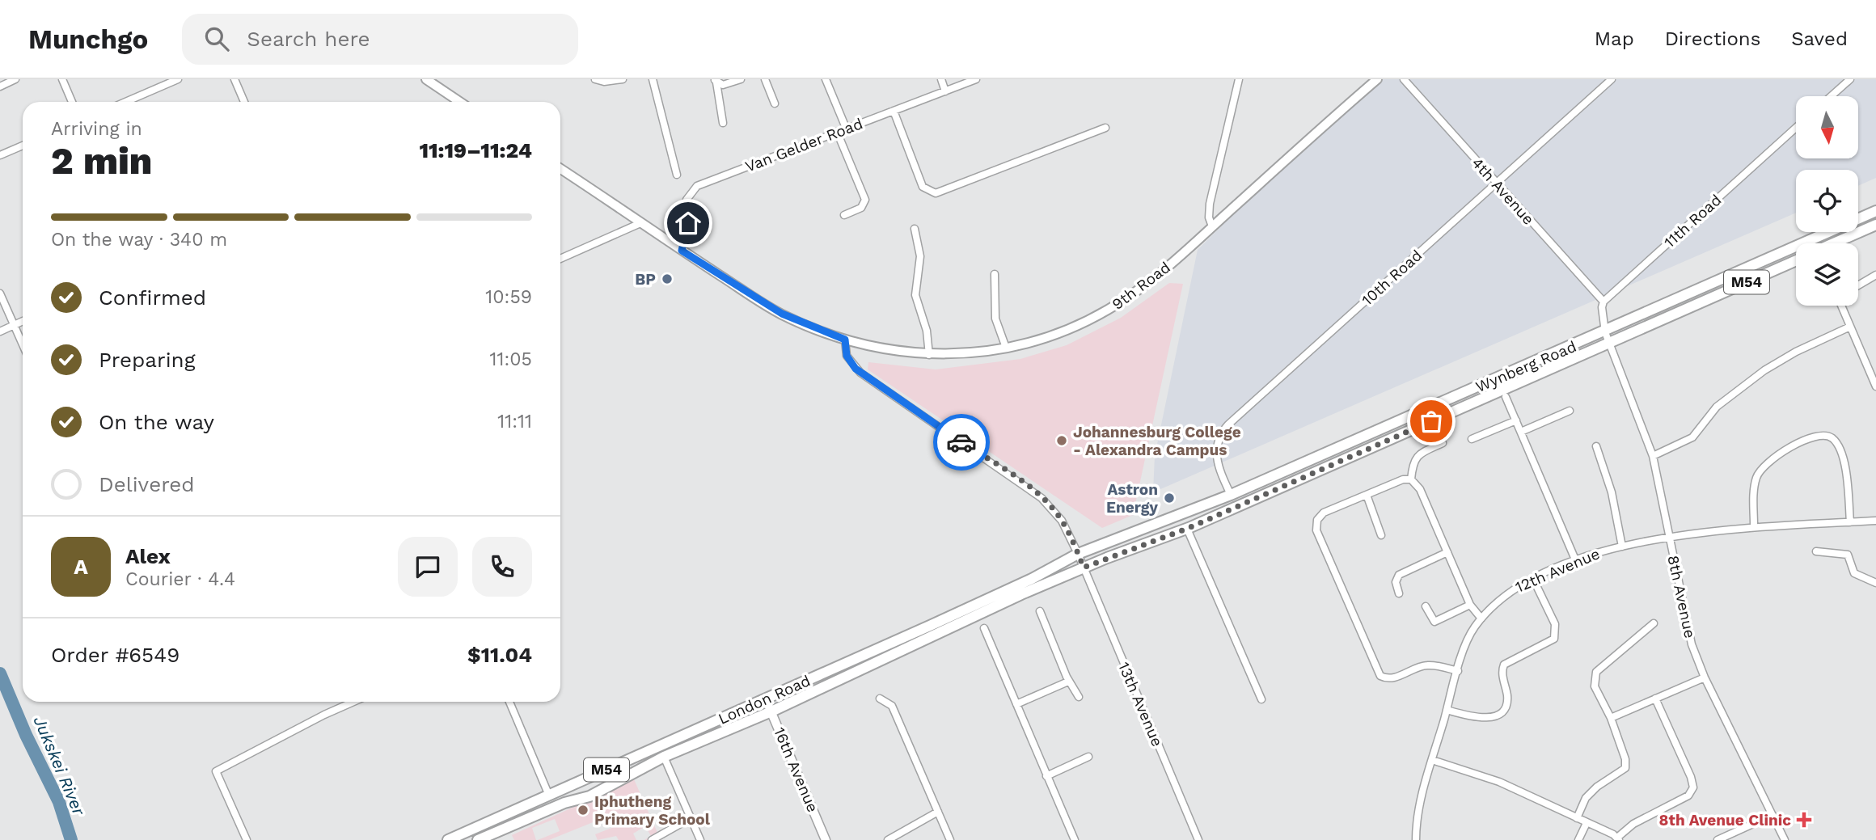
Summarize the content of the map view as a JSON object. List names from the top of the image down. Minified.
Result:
{"streets":{"main road":["M54","9th Road","Wynberg Road","London Road"],"street":["Van Gelder Road","4th Avenue","11th Road","10th Road","12th Avenue","8th Avenue","13th Avenue","16th Avenue"]},"crossings":[["Van Gelder Road","9th Road"],["4th Avenue","11th Road"],["4th Avenue","10th Road"],["10th Road","Wynberg Road"],["9th Road","13th Avenue"],["Wynberg Road","8th Avenue"],["Wynberg Road","London Road"],["Wynberg Road","13th Avenue"],["12th Avenue","8th Avenue"],["London Road","13th Avenue"],["London Road","16th Avenue"]],"water":["Jukskei River"],"places":{"other":["BP","Johannesburg College - Alexandra Campus","Astron Energy","Iphutheng Primary School"],"health":["8th Avenue Clinic"]},"north":"bottom","page":{"header":"Munchgo","search":"Search here","nav":["Map","Directions","Saved"],"heading":["2 min","Arriving in","11:19–11:24"],"panel":["Alex","Courier · 4.4","Order #6549","$11.04"],"bar":"On the way · 340 m","list":[["Confirmed","10:59"],["Preparing","11:05"],["On the way","11:11"],"Delivered"],"round":"A"}}
